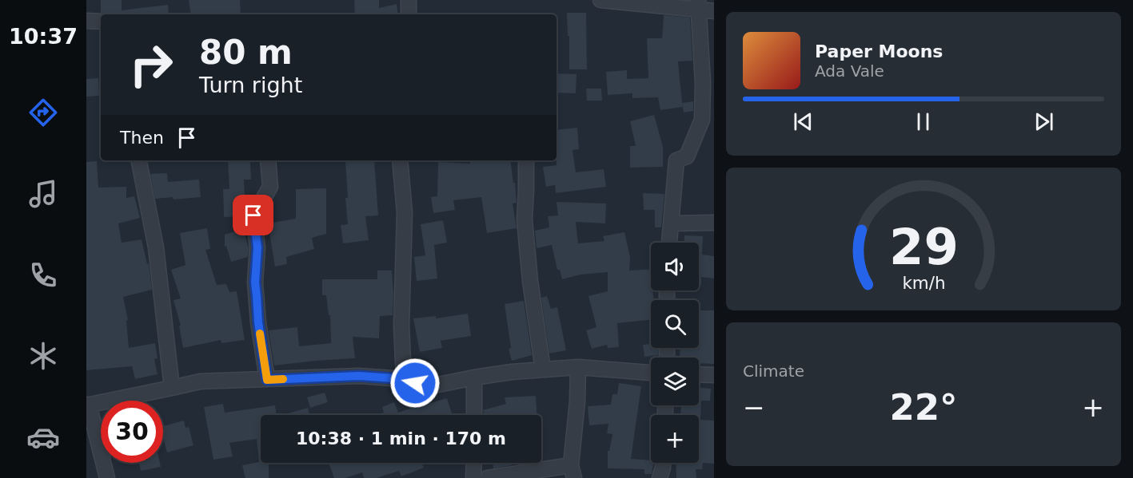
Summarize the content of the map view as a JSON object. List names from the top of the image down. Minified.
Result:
{"page":{"tabs":"10:37","turn":["80 m","Turn right"],"song":["Paper Moons","Ada Vale"],"then":"Then","map_buttons":"+","tile":"Climate","heat":["−","22°","+"],"limit":"30","trip":"10:38 · 1 min · 170 m","gauge":["29","km/h"]}}
